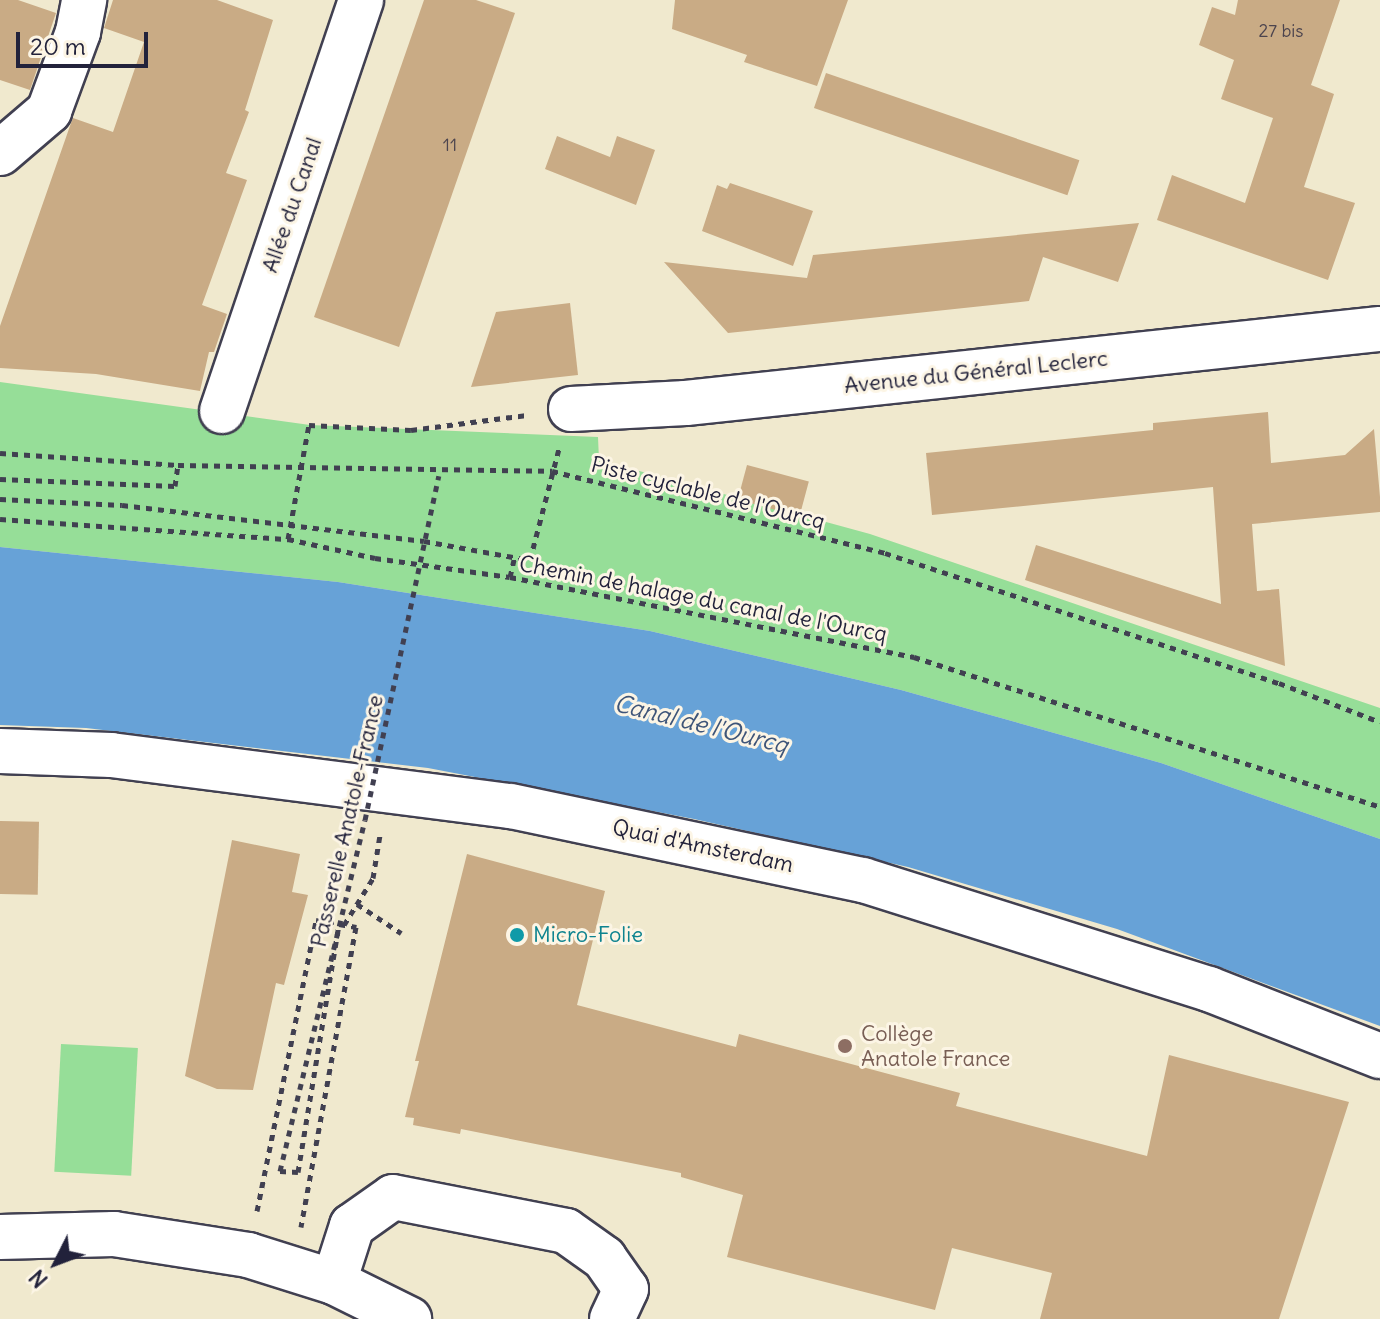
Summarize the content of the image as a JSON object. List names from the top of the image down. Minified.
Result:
{"streets":{"street":["Allée du Canal","Avenue du Général Leclerc","Quai d'Amsterdam"],"path":["Piste cyclable de l'Ourcq","Chemin de halage du canal de l'Ourcq","Passerelle Anatole-France"]},"water":["Canal de l'Ourcq"],"places":["Micro-Folie","Collège Anatole France"],"house_numbers":["27 bis","11"],"scale_bar":"20 m","north":"bottom left"}
